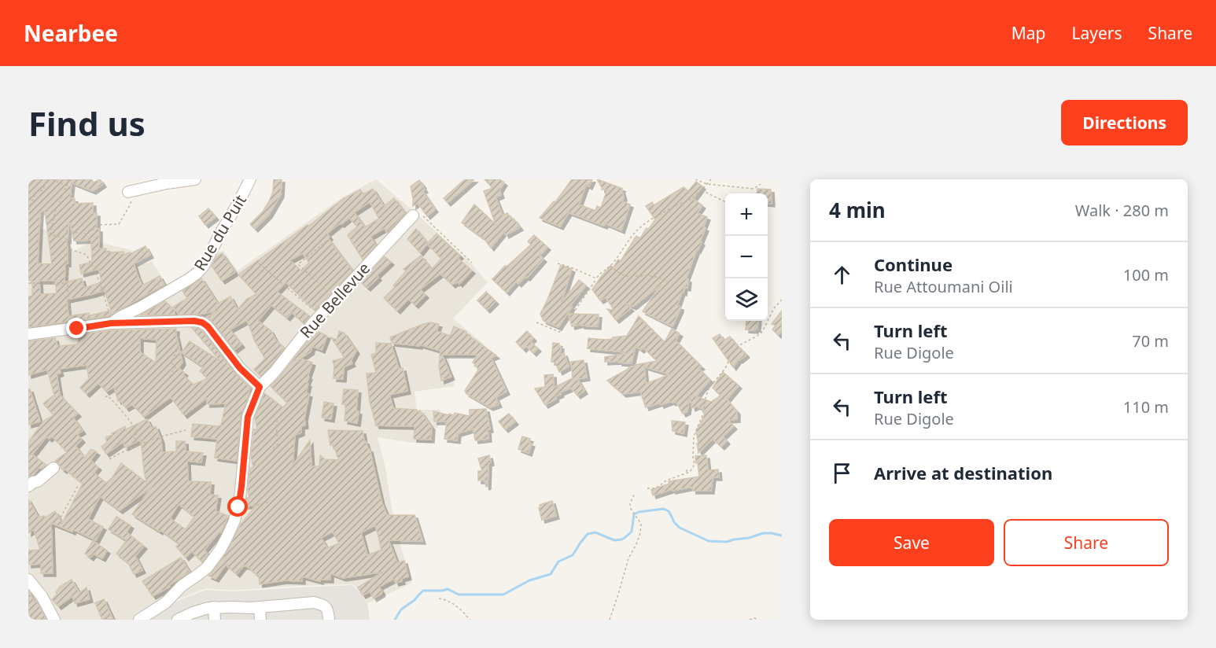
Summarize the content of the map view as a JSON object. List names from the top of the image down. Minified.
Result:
{"streets":{"street":["Rue du Puit","Rue Bellevue"]},"page":{"header":"Nearbee","nav":["Map","Layers","Share"],"buttons":["Directions",["Save","Share"]],"title":"Find us","heading":["4 min","Walk · 280 m"],"map_buttons":["+","−"],"list":[["Continue","Rue Attoumani Oili","100 m"],["Turn left","Rue Digole","70 m"],["Turn left","Rue Digole","110 m"],"Arrive at destination"]}}
